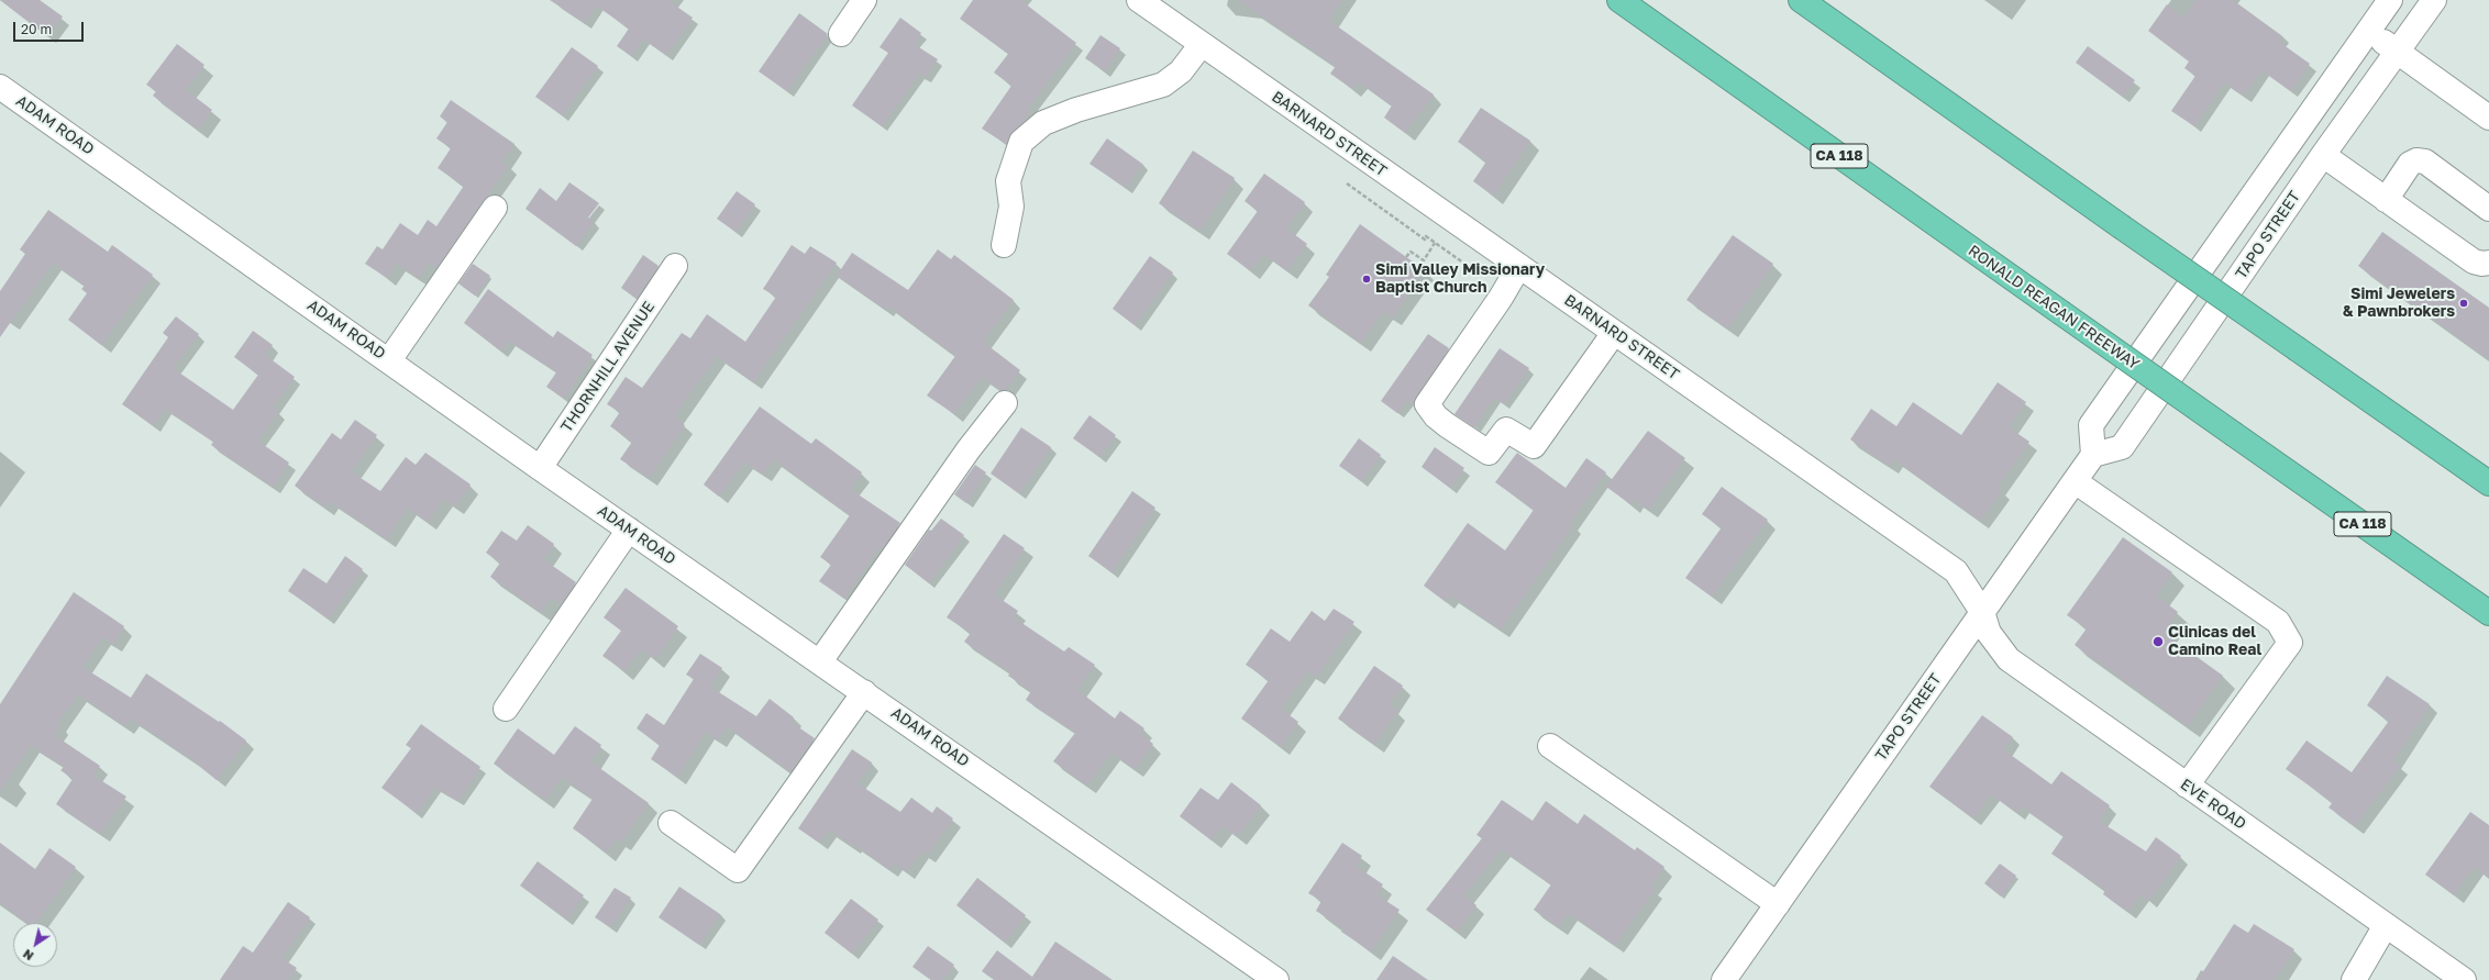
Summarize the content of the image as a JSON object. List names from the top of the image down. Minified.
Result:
{"streets":{"highway":["CA 118","RONALD REAGAN FREEWAY"],"street":["ADAM ROAD","BARNARD STREET","TAPO STREET","THORNHILL AVENUE","EVE ROAD"]},"crossings":[["ADAM ROAD","THORNHILL AVENUE"],["BARNARD STREET","TAPO STREET"],["BARNARD STREET","EVE ROAD"],["TAPO STREET","EVE ROAD"]],"places":["Simi Valley Missionary Baptist Church","Simi Jewelers & Pawnbrokers","Clinicas del Camino Real"],"scale_bar":"20 m","north":"bottom left"}
